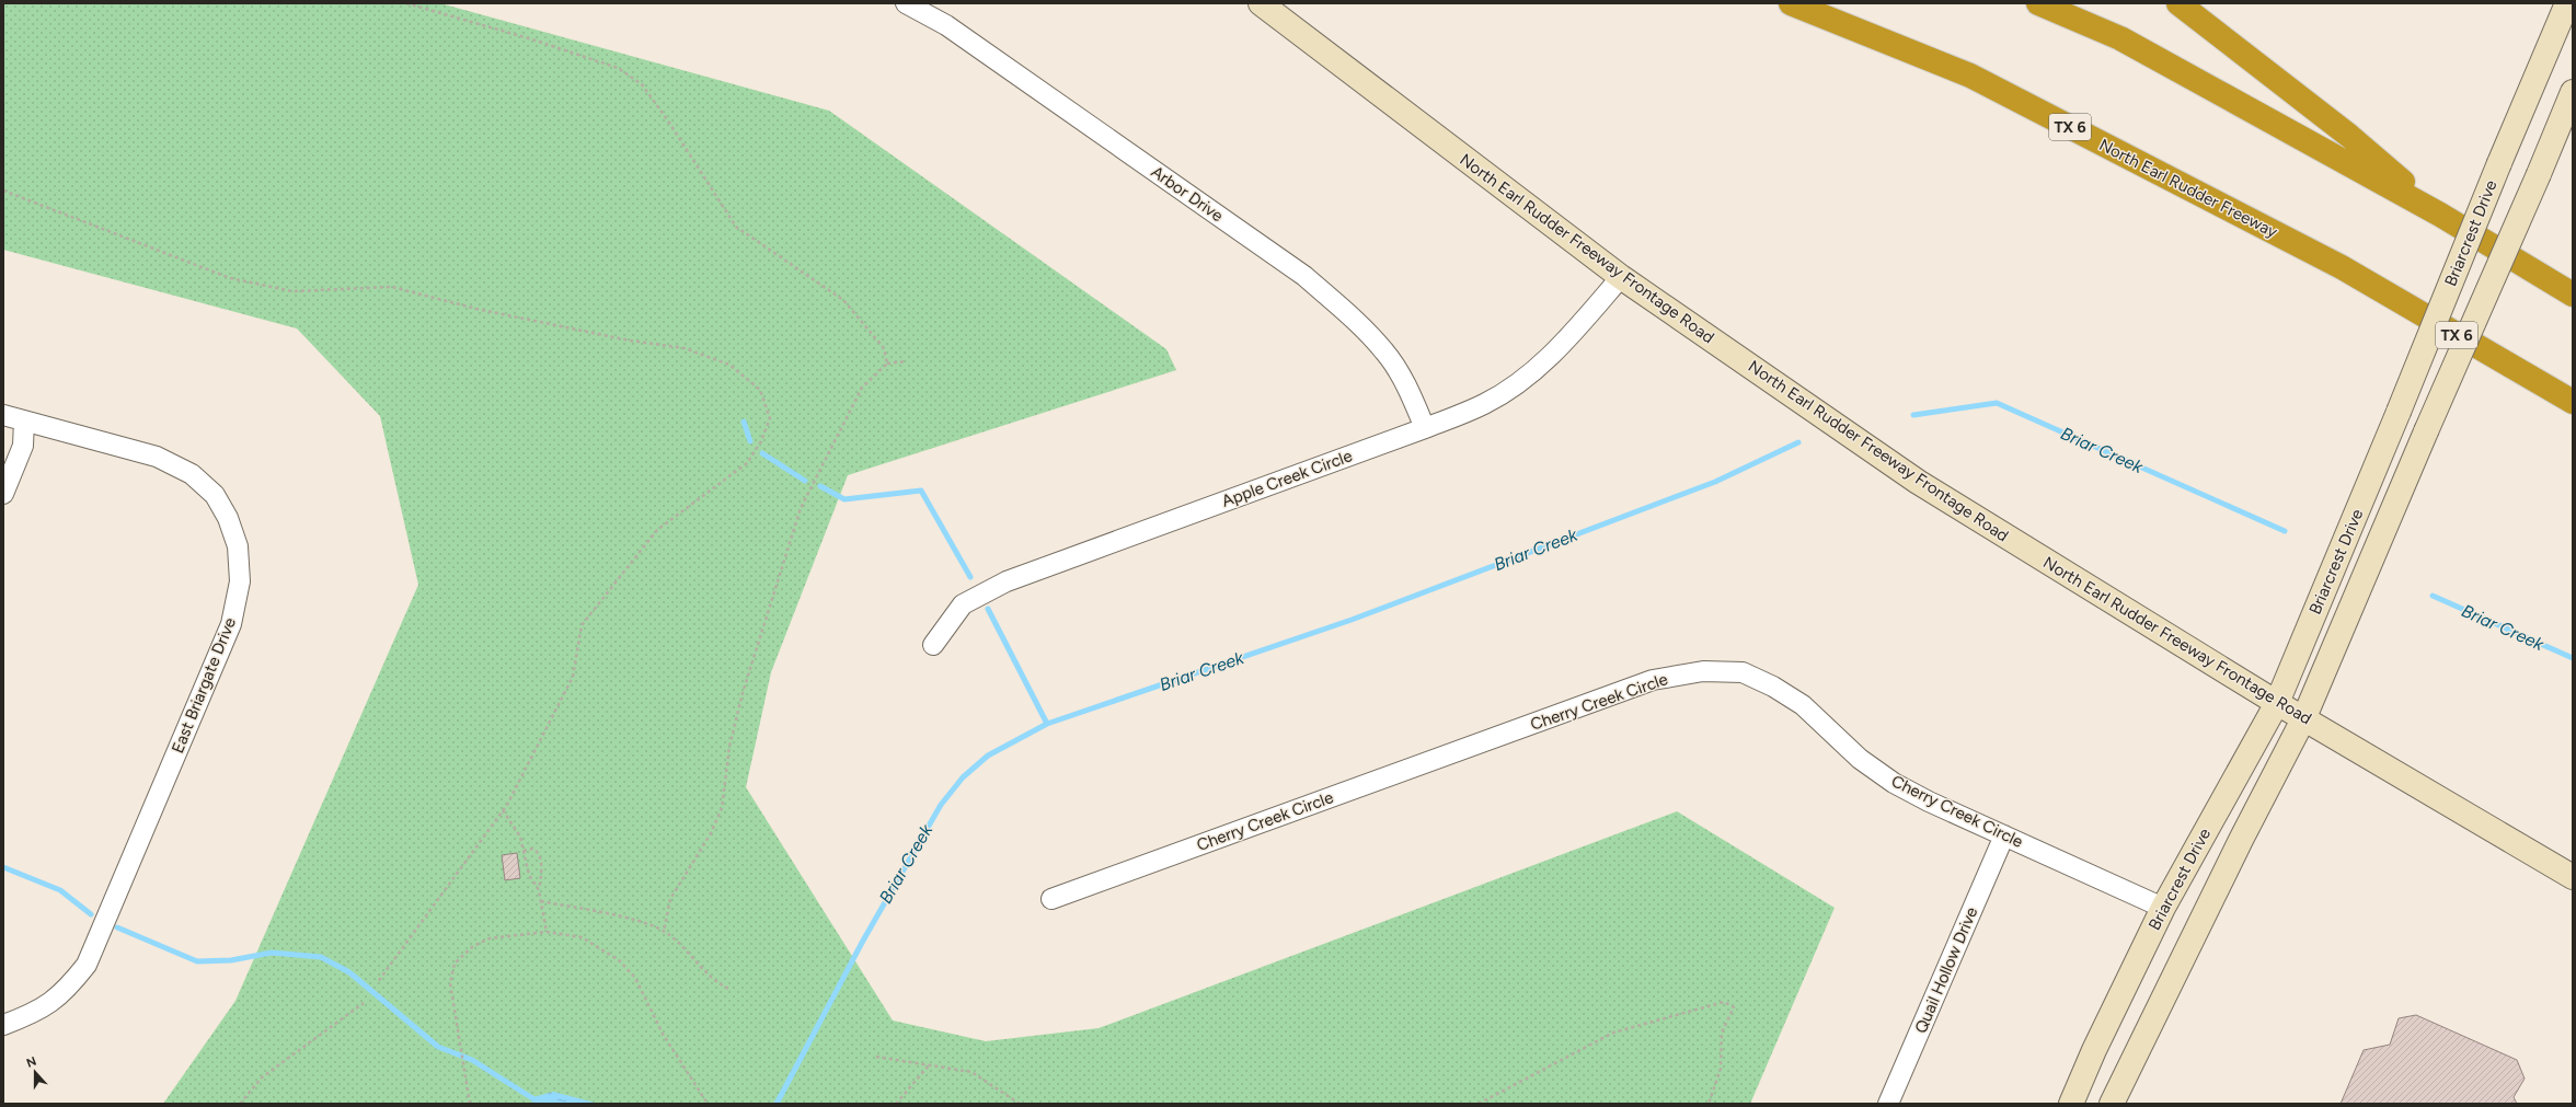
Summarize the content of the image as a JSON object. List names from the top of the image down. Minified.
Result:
{"streets":{"highway":["TX 6","North Earl Rudder Freeway"],"main road":["Briarcrest Drive","North Earl Rudder Freeway Frontage Road"],"street":["Arbor Drive","Apple Creek Circle","East Briargate Drive","Cherry Creek Circle","Quail Hollow Drive"]},"crossings":[["Arbor Drive","Apple Creek Circle"],["Briarcrest Drive","North Earl Rudder Freeway Frontage Road"],["Briarcrest Drive","Cherry Creek Circle"],["North Earl Rudder Freeway Frontage Road","Apple Creek Circle"],["Cherry Creek Circle","Quail Hollow Drive"]],"water":["Briar Creek"],"north":"top"}
